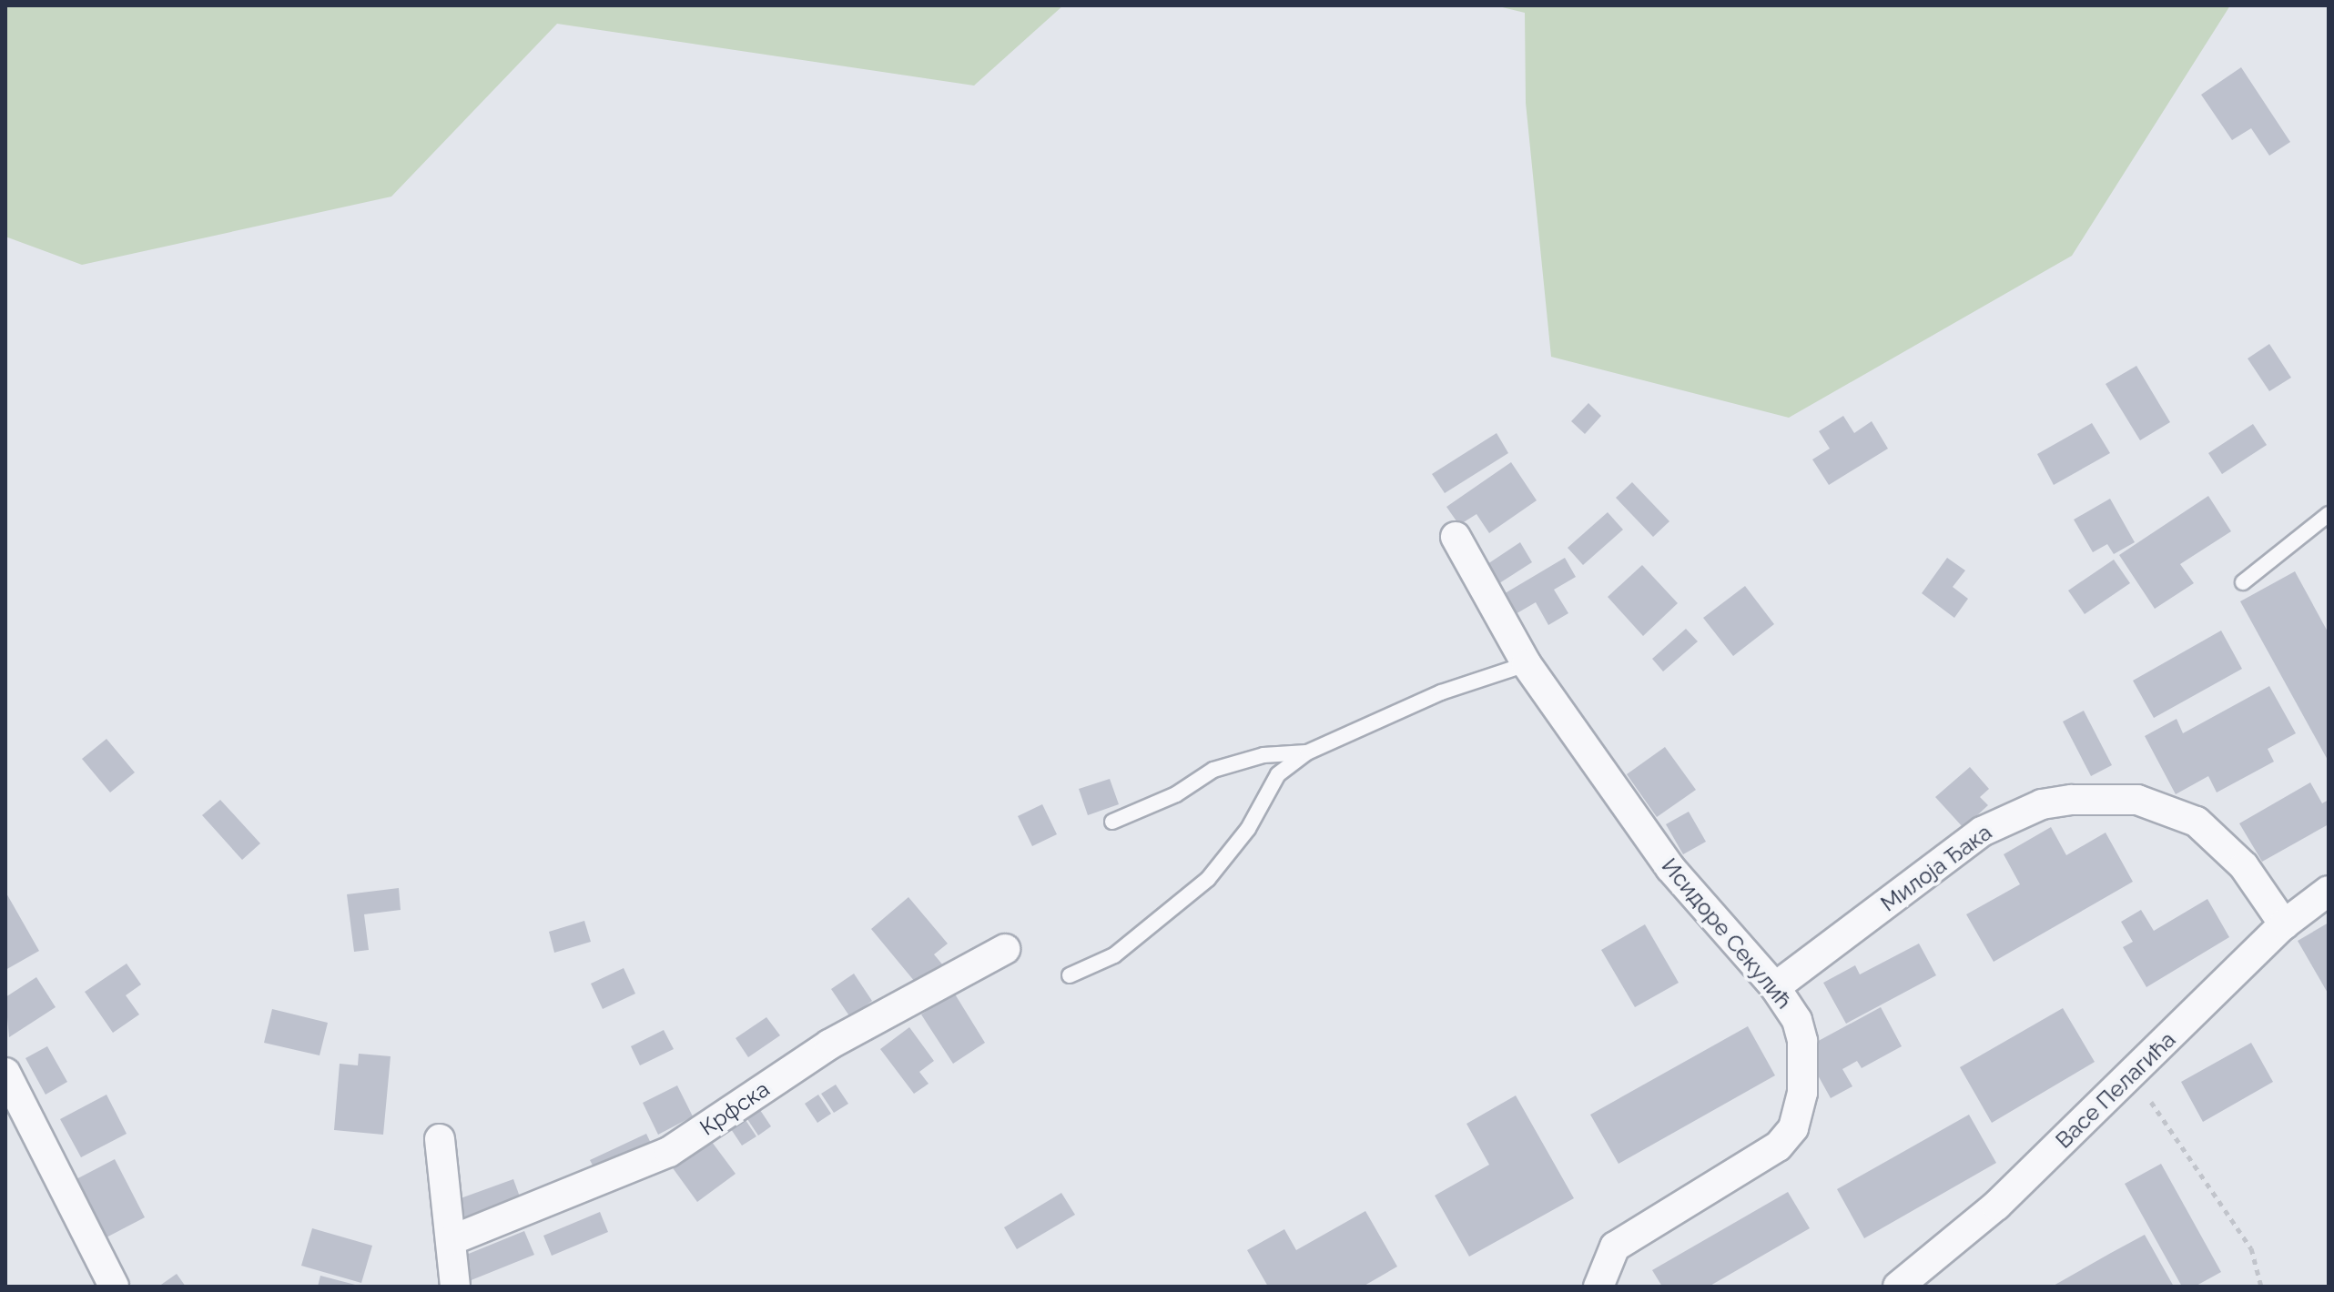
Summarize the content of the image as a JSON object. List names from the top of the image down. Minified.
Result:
{"streets":{"street":["Милоја Ђака","Исидоре Секулић","Васе Пелагића","Крфска"]},"crossings":[["Милоја Ђака","Исидоре Секулић"],["Милоја Ђака","Васе Пелагића"]]}
